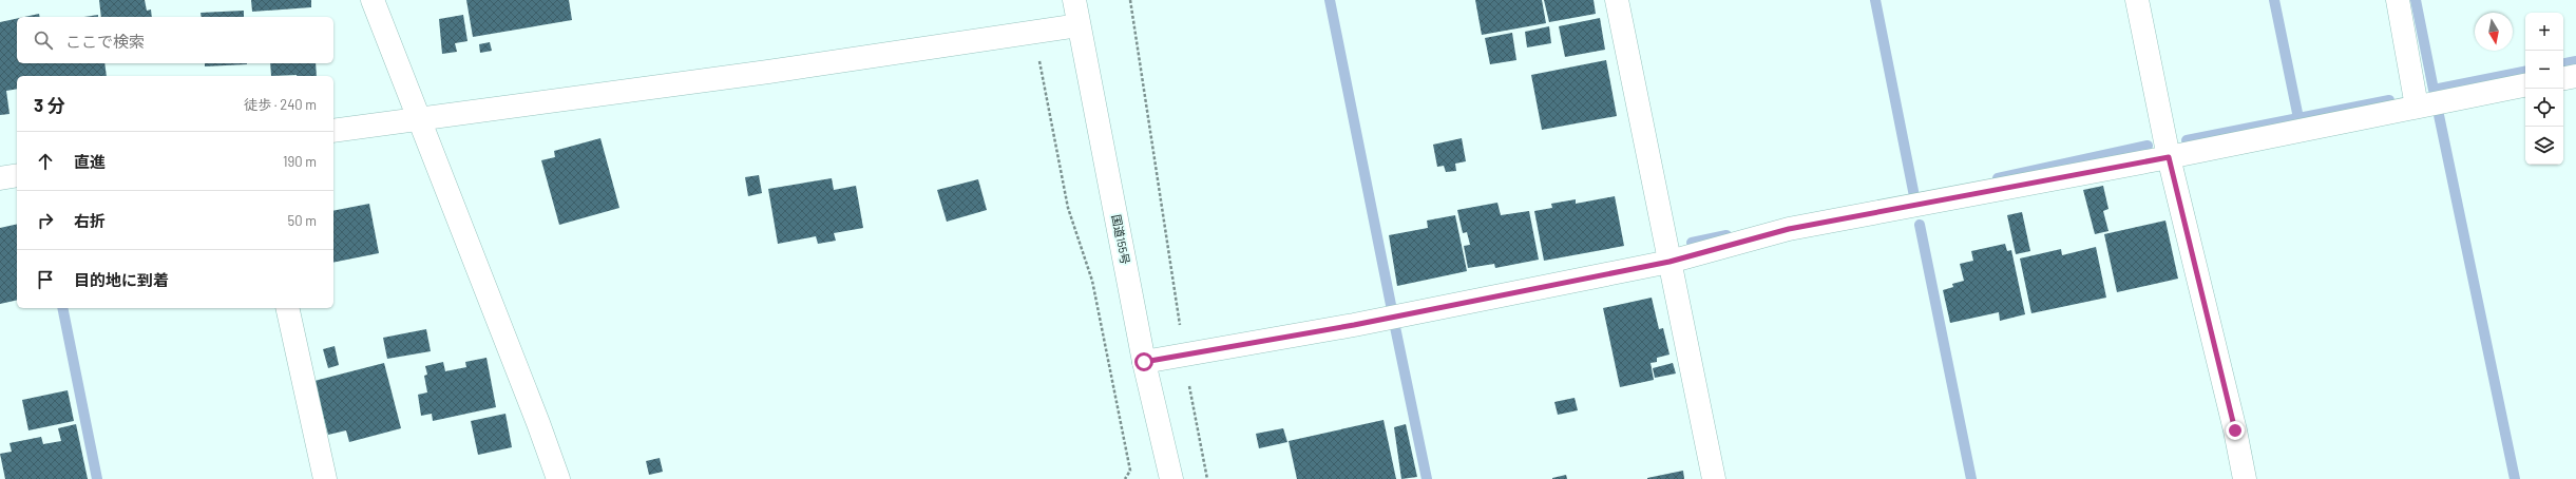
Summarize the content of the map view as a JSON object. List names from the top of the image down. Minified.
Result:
{"streets":{"main road":["国道155号"]},"north":"bottom","page":{"map_buttons":["+","−"],"search":"ここで検索","heading":["3 分","徒歩 · 240 m"],"list":[["直進","190 m"],["右折","50 m"],"目的地に到着"]}}
